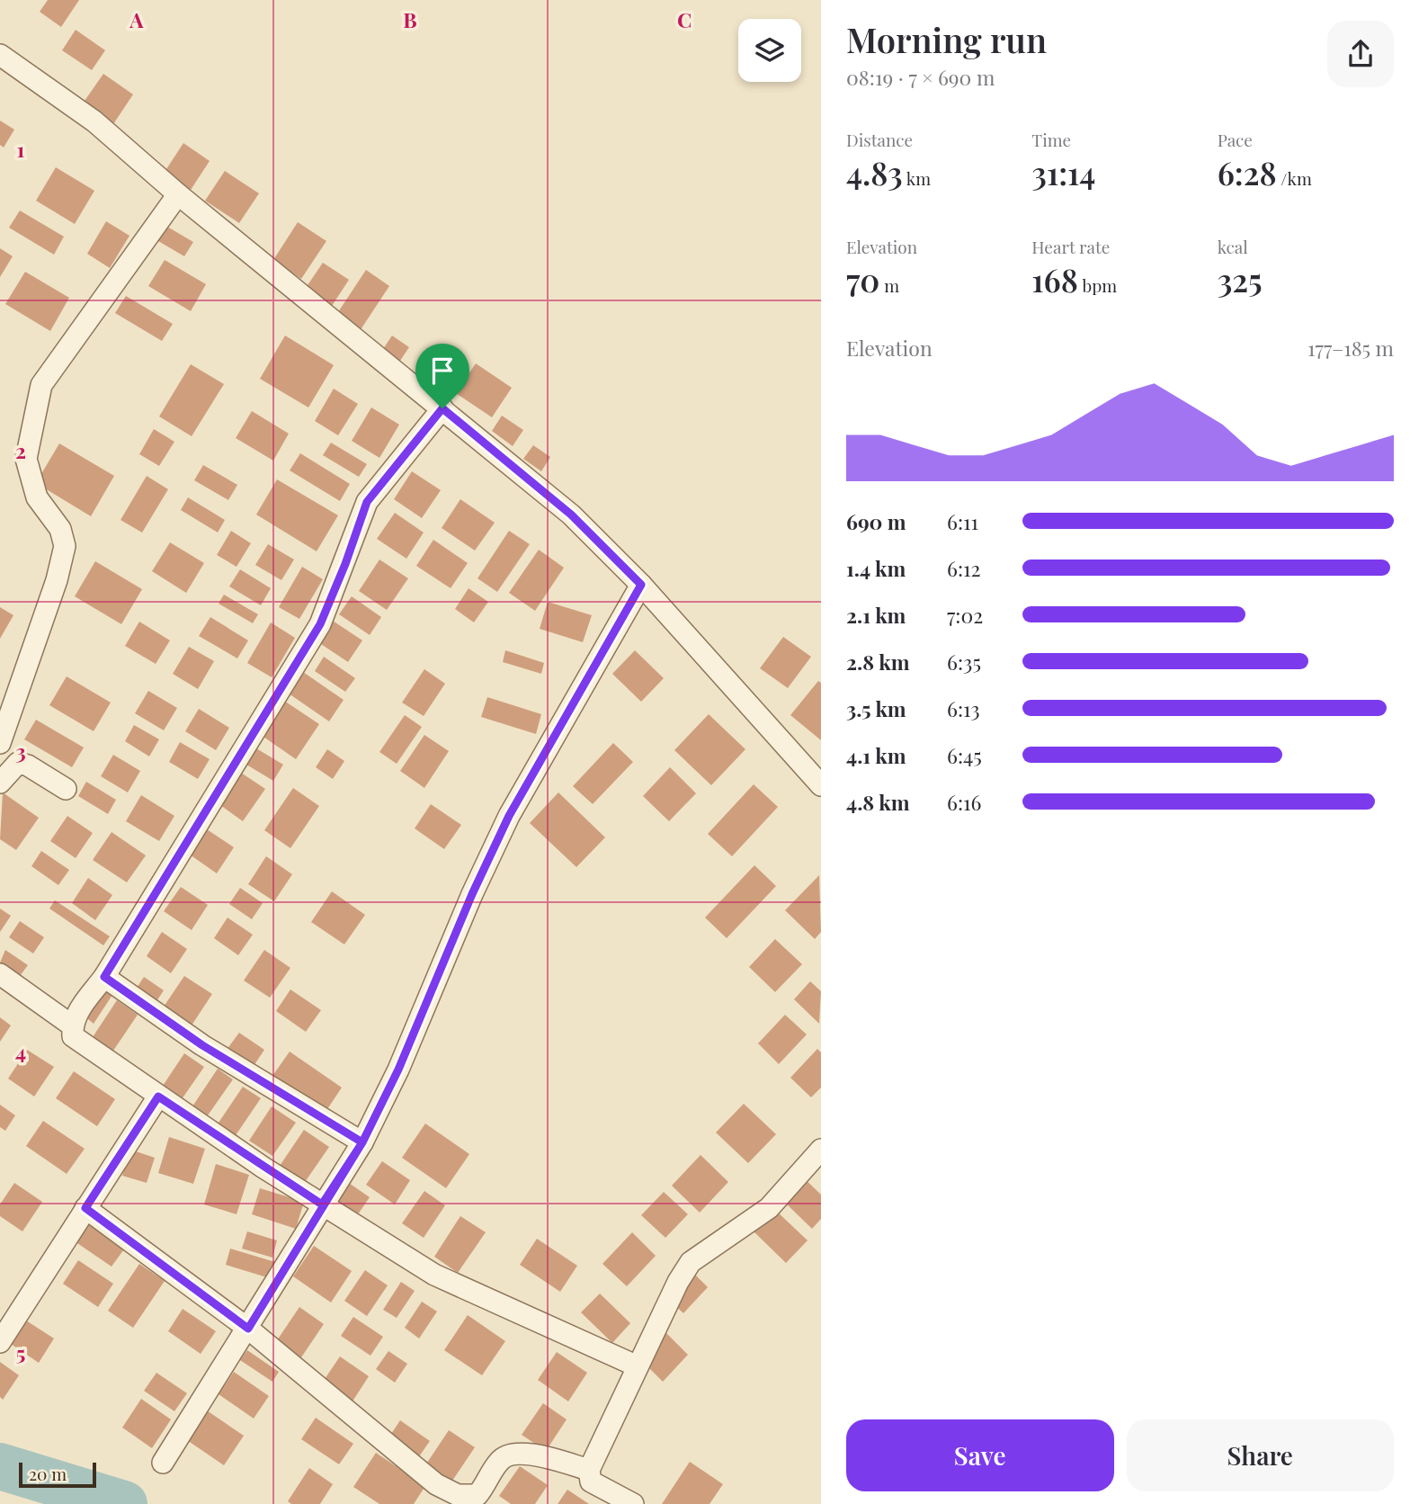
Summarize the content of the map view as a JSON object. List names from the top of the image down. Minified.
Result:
{"scale_bar":"20 m","page":{"heading":["Morning run","08:19 · 7 × 690 m"],"stats":[["Distance","4.83 km"],["Time","31:14"],["Pace","6:28 /km"],["Elevation","70 m"],["Heart rate","168 bpm"],["kcal","325"]],"chart":["Elevation","177–185 m"],"list":[{"name":"690 m","note":"6:11"},{"name":"1.4 km","note":"6:12"},{"name":"2.1 km","note":"7:02"},{"name":"2.8 km","note":"6:35"},{"name":"3.5 km","note":"6:13"},{"name":"4.1 km","note":"6:45"},{"name":"4.8 km","note":"6:16"}],"buttons":["Save","Share"],"scale":"20 m"},"grid":{"columns":["A","B","C"],"rows":["1","2","3","4","5"]}}
